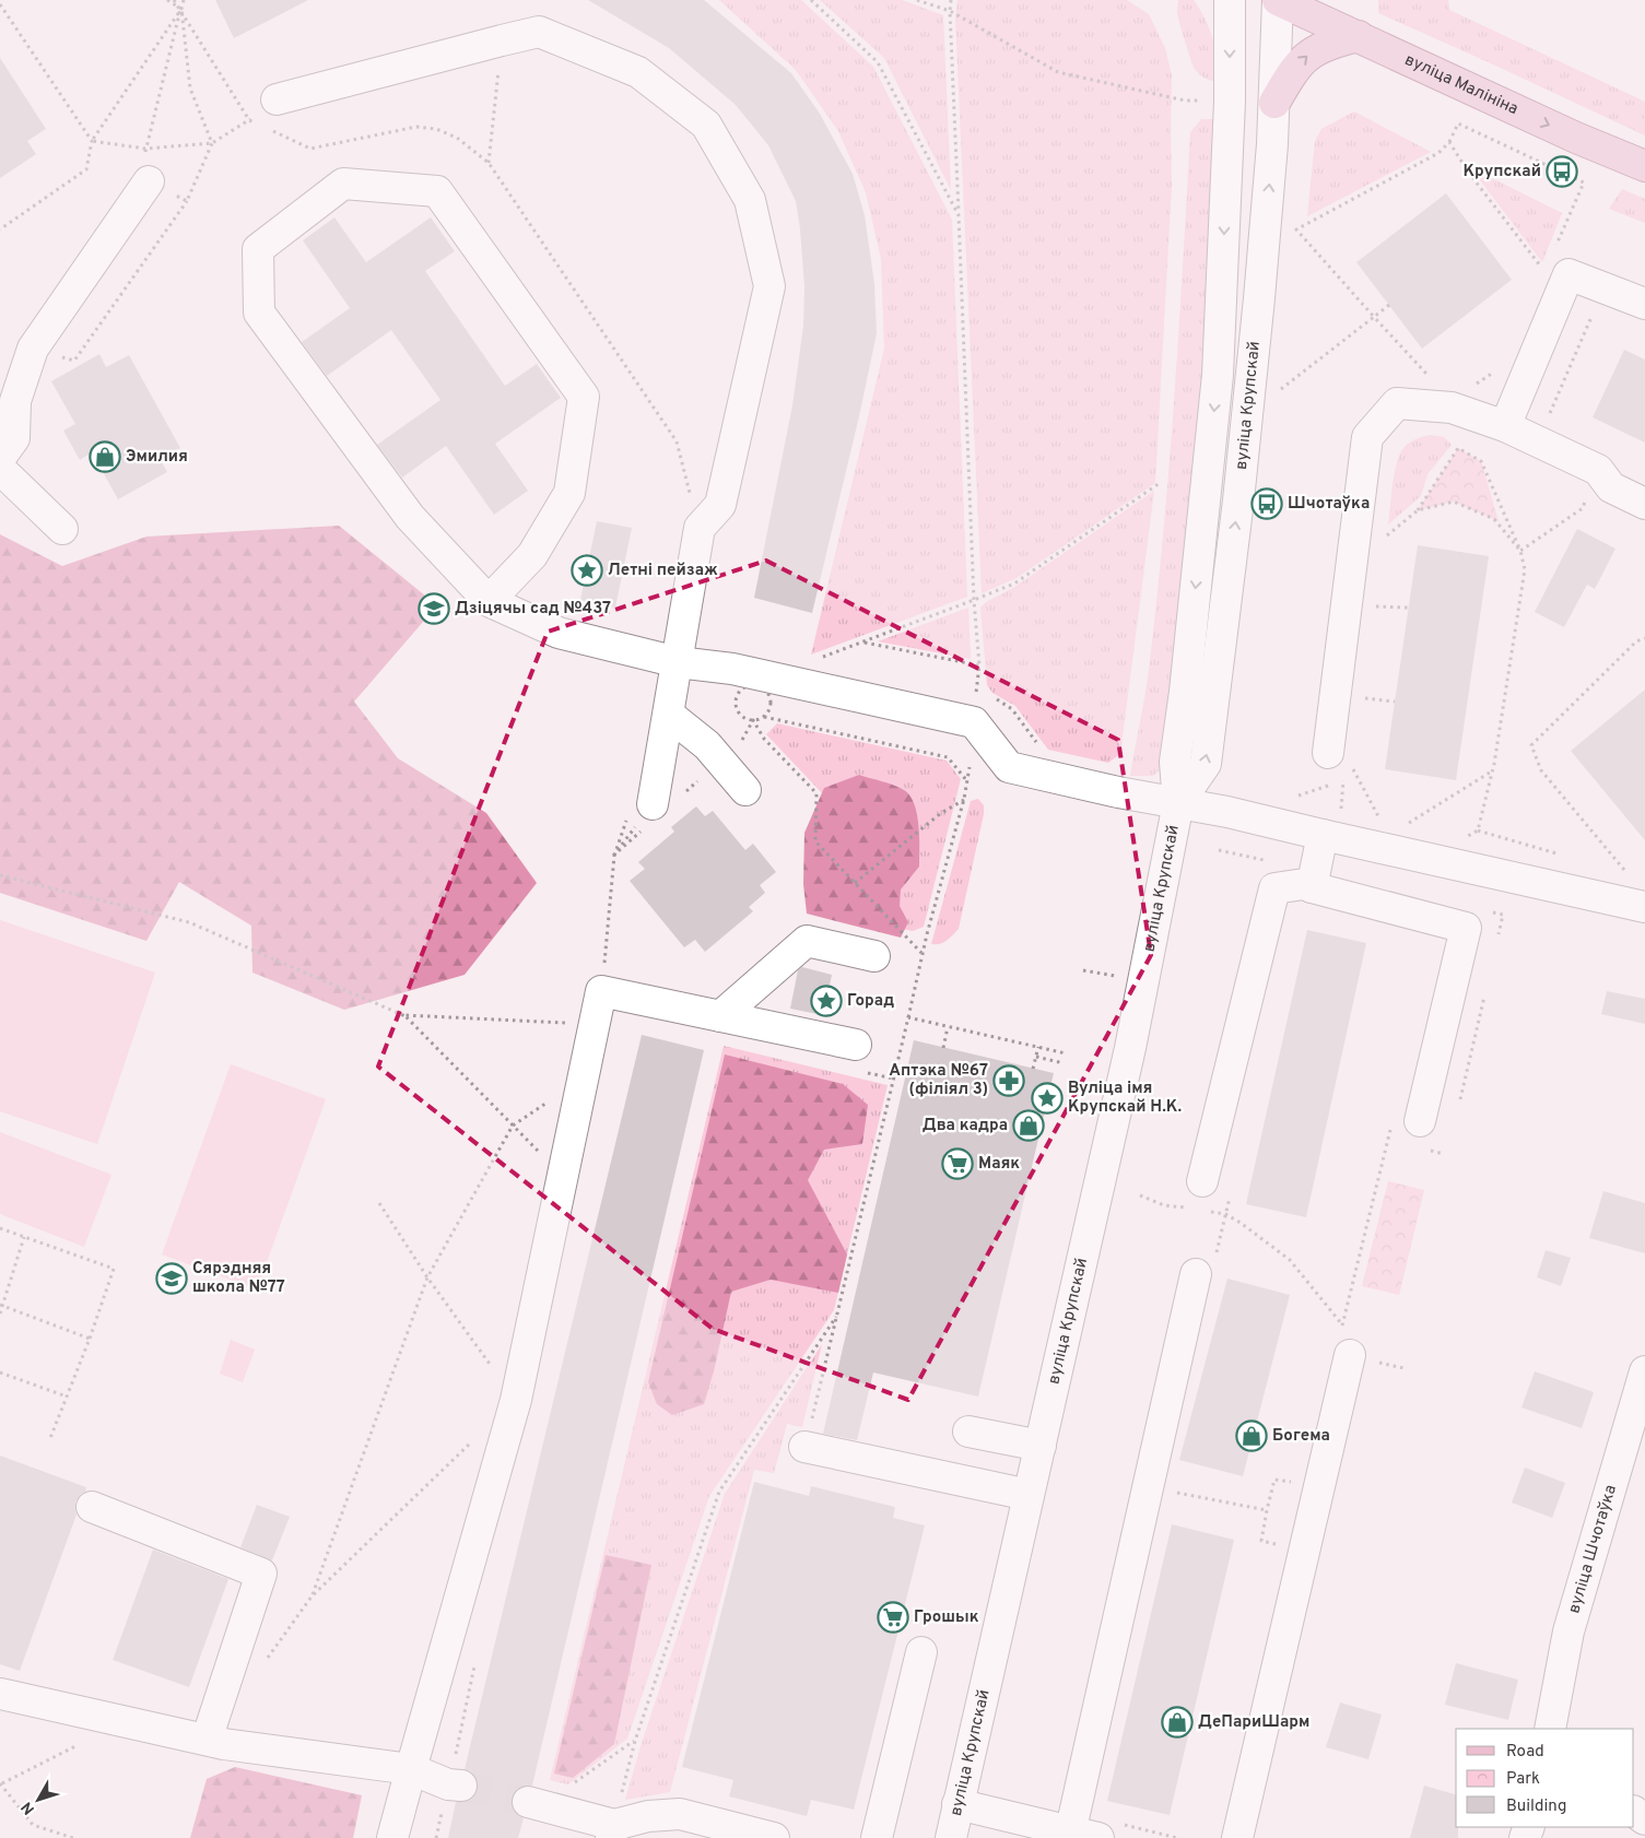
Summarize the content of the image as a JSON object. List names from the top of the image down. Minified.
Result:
{"streets":{"main road":["вуліца Малініна"],"street":["вуліца Крупскай","вуліца Шчотаўка"]},"crossings":[["вуліца Малініна","вуліца Крупскай"]],"one_way":["вуліца Малініна"],"places":{"bus stop":["Крупскай","Шчотаўка"],"shop":["Эмилия","Два кадра","Богема","ДеПариШарм"],"place":["Летні пейзаж","Горад","Вуліца імя Крупскай Н.К."],"school or university":["Дзіцячы сад №437","Сярэдняя школа №77"],"pharmacy":["Аптэка №67 (філіял 3)"],"supermarket":["Маяк","Грошык"]},"legend":["Road","Park","Building"],"north":"bottom left"}
